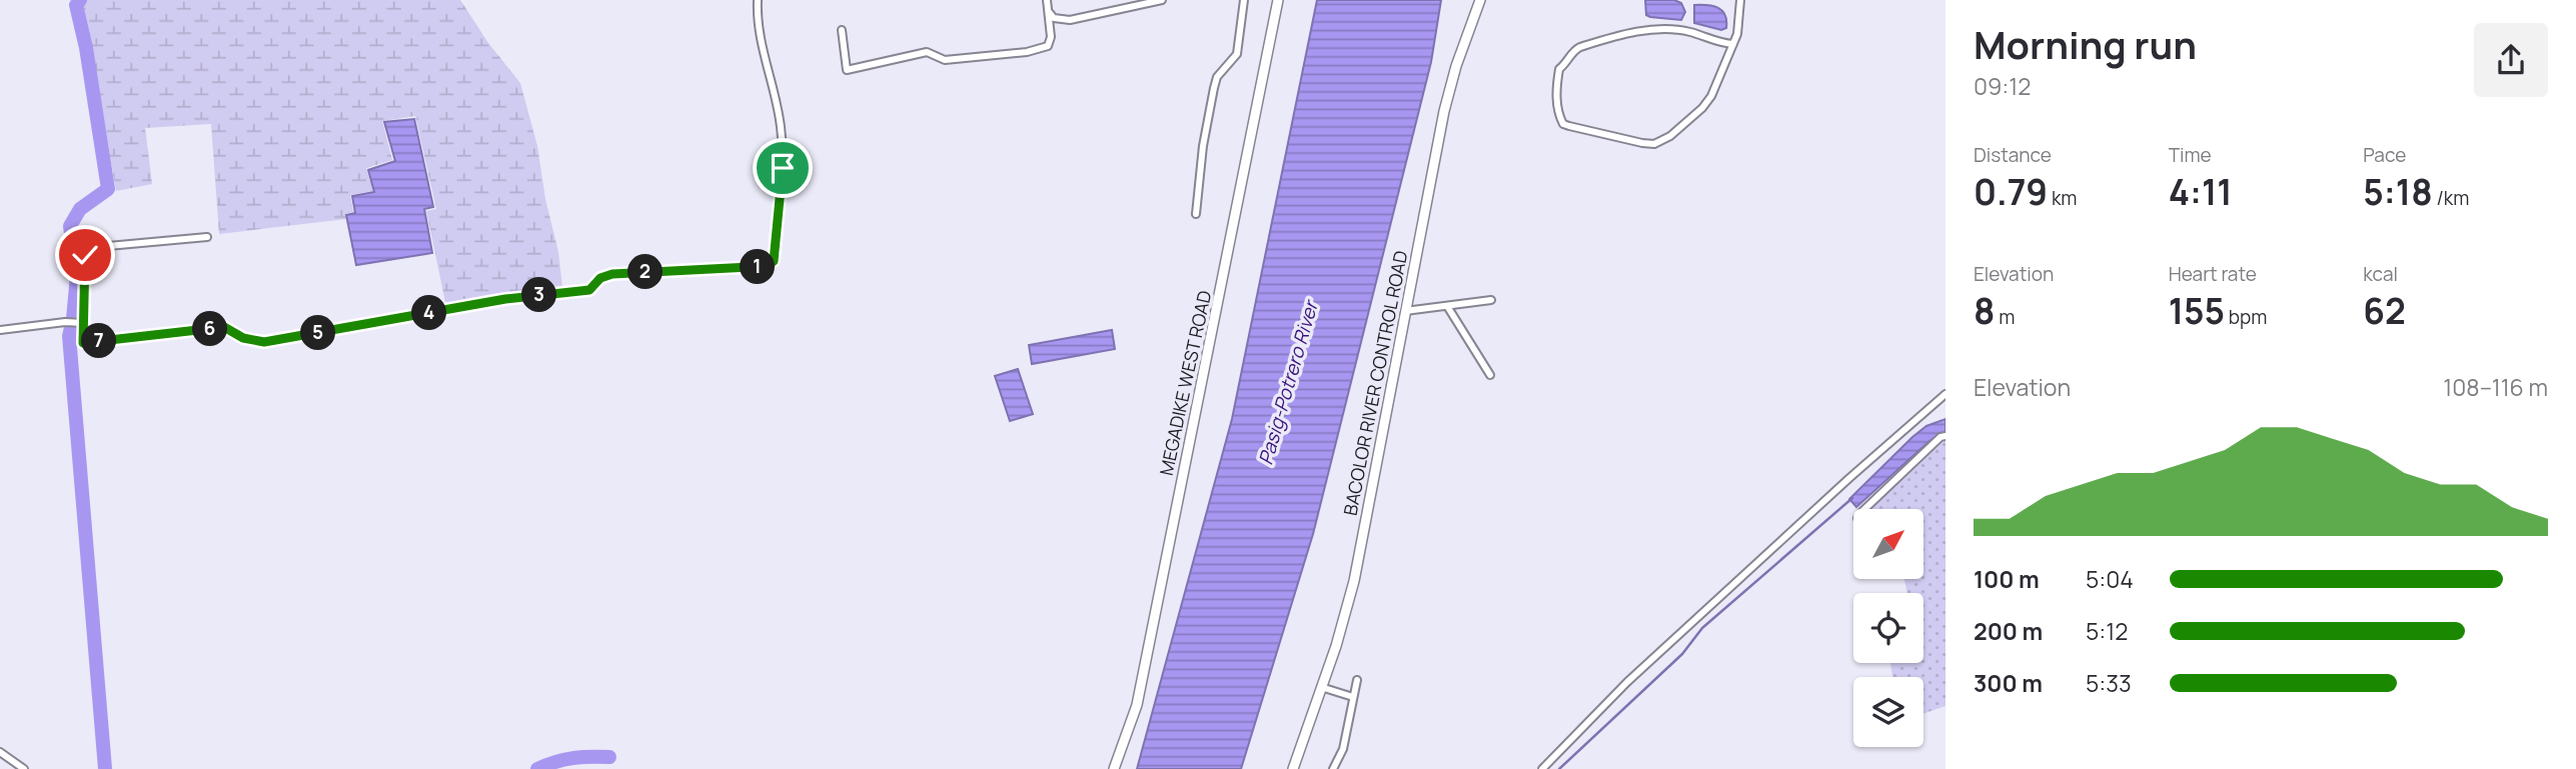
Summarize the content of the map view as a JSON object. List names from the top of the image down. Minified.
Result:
{"streets":{"street":["MEGADIKE WEST ROAD","BACOLOR RIVER CONTROL ROAD"]},"water":["Pasig-Potrero River"],"north":"top right","page":{"heading":["Morning run","09:12"],"stats":[["Distance","0.79 km"],["Time","4:11"],["Pace","5:18 /km"],["Elevation","8 m"],["Heart rate","155 bpm"],["kcal","62"]],"pins":["1","2","3","4","6","5","7"],"chart":["Elevation","108–116 m"],"list":[{"name":"100 m","note":"5:04"},{"name":"200 m","note":"5:12"},{"name":"300 m","note":"5:33"}]}}
